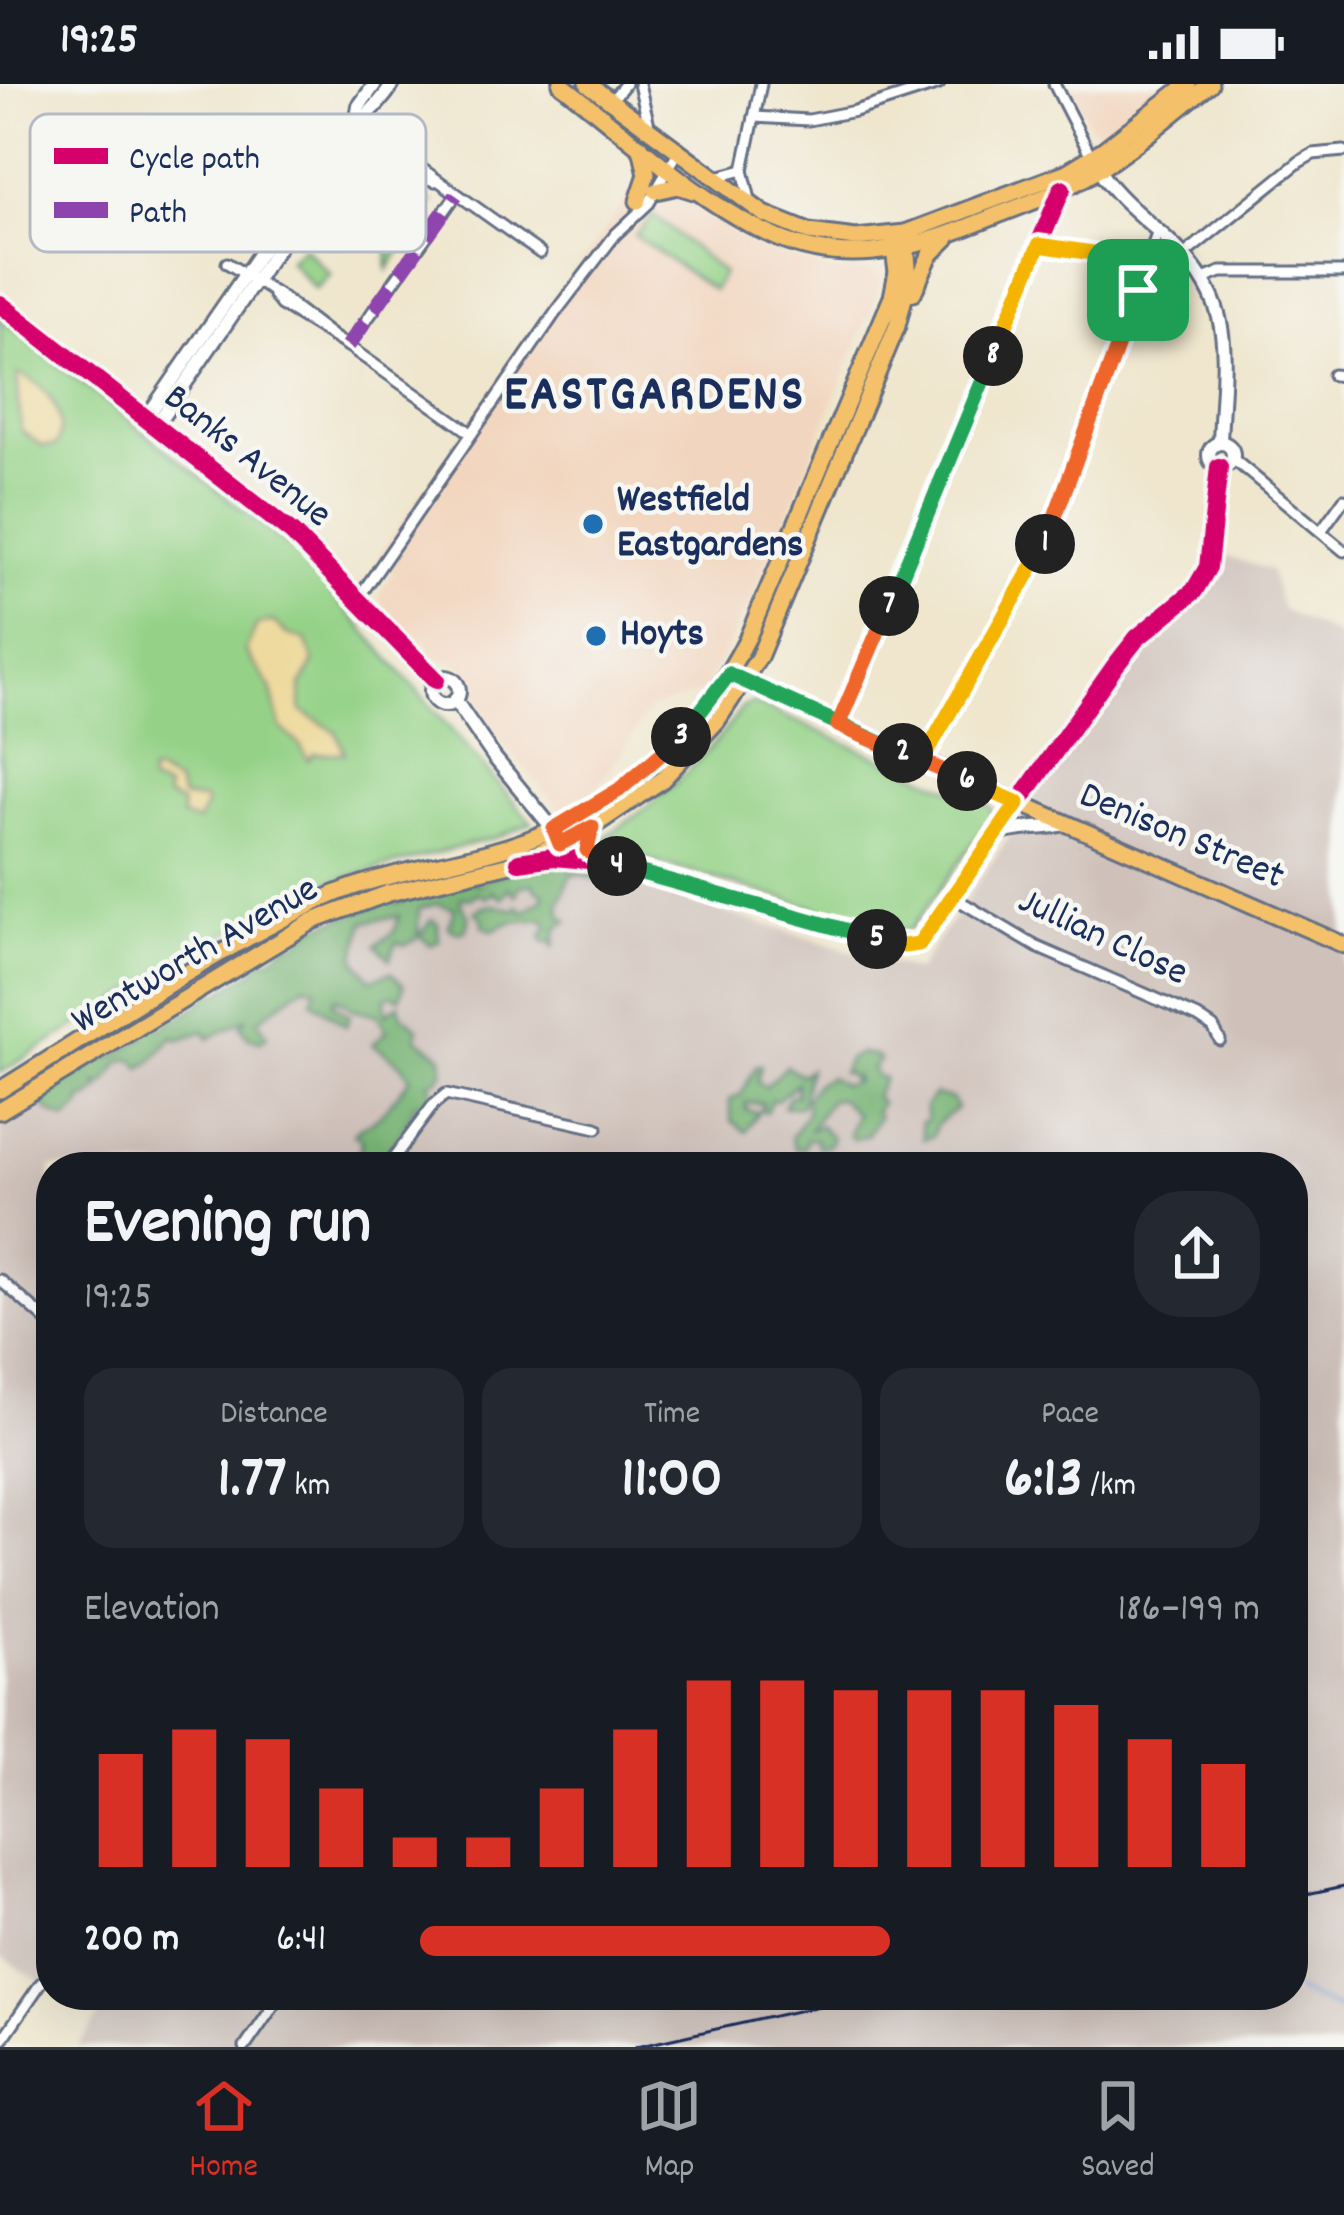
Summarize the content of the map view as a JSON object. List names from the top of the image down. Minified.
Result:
{"streets":{"main road":["Denison Street","Wentworth Avenue"],"street":["Banks Avenue","Jullian Close"]},"crossings":[["Banks Avenue","Wentworth Avenue"],["Denison Street","Wentworth Avenue"]],"districts":["EASTGARDENS"],"places":["Westfield Eastgardens","Hoyts"],"legend":["Cycle path","Path"],"page":{"status":"19:25","pins":["8","1","7","3","2","6","4","5"],"heading":["Evening run","19:25"],"stats":[["Distance","1.77 km"],["Time","11:00"],["Pace","6:13 /km"]],"chart":["Elevation","186–199 m"],"list":[{"name":"200 m","note":"6:41"}],"tabs":["Home","Map","Saved"]}}
